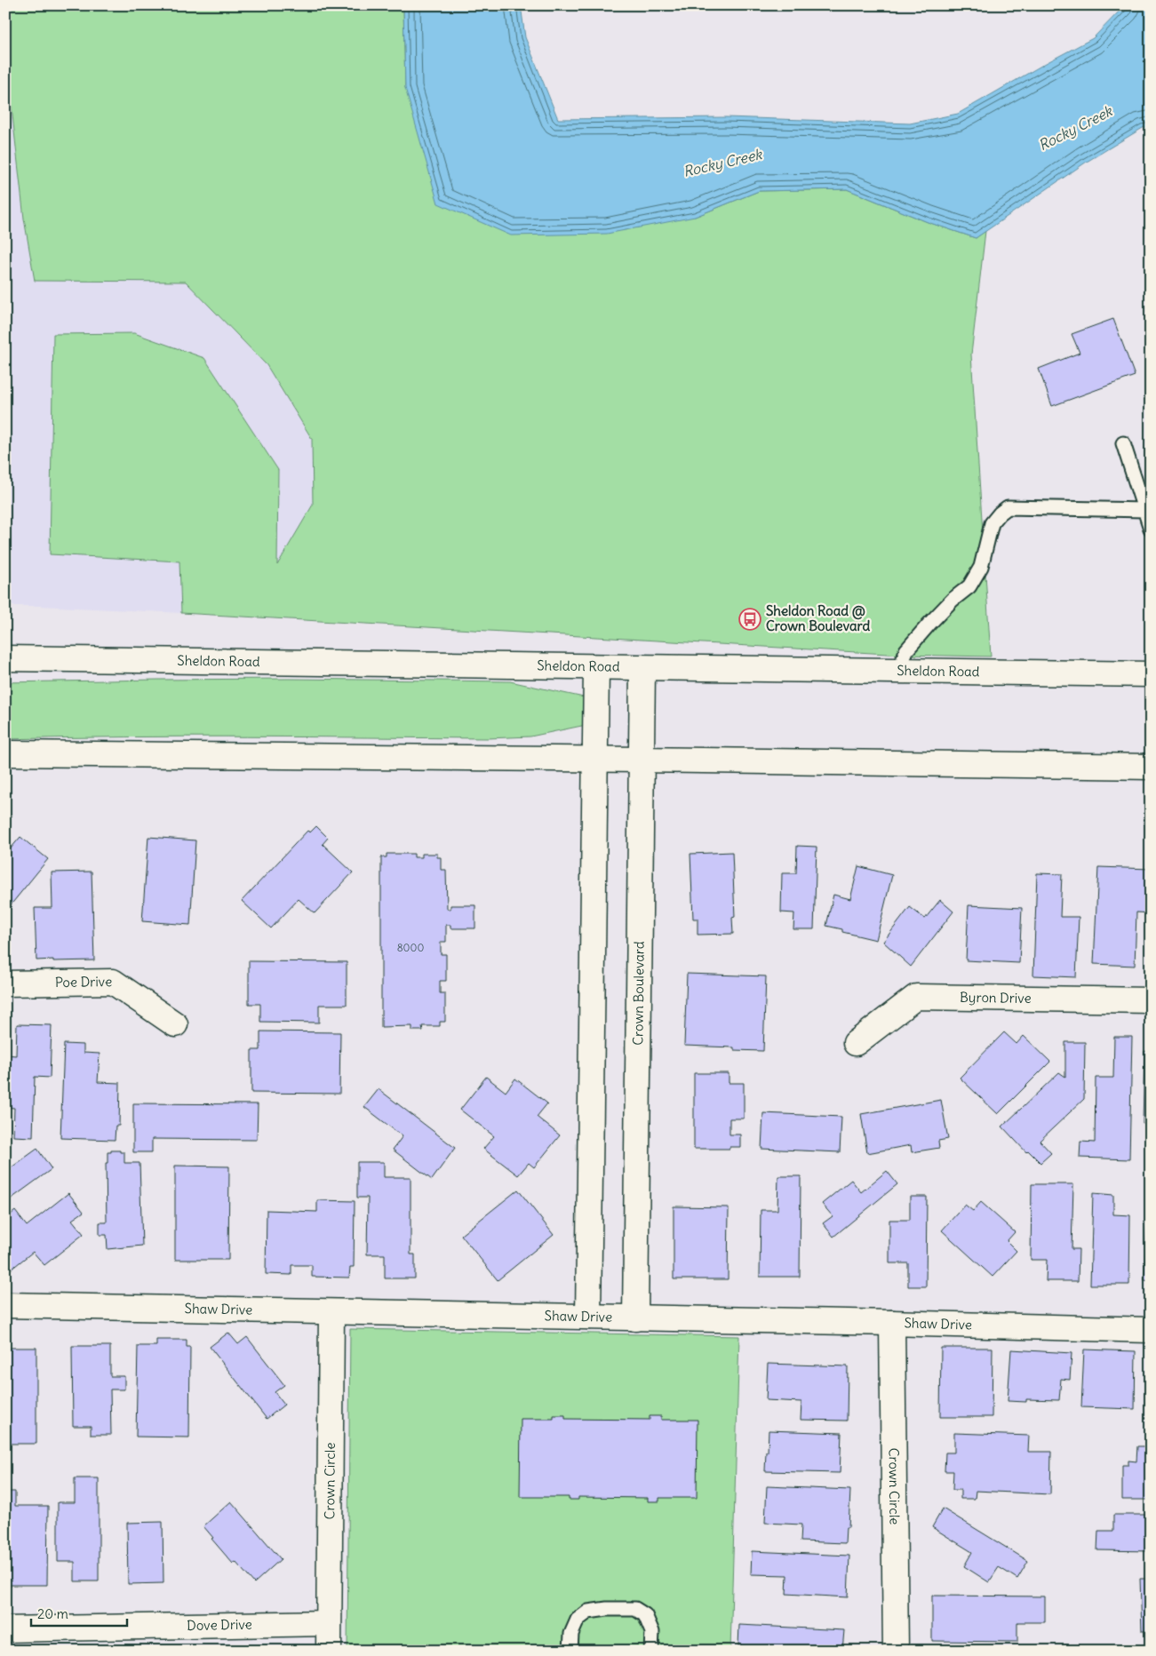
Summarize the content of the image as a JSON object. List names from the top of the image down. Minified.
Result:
{"streets":{"street":["Sheldon Road","Poe Drive","Crown Boulevard","Byron Drive","Shaw Drive","Crown Circle","Dove Drive"]},"crossings":[["Sheldon Road","Crown Boulevard"],["Crown Boulevard","Shaw Drive"],["Shaw Drive","Crown Circle"],["Crown Circle","Dove Drive"]],"water":["Rocky Creek"],"places":{"bus stop":["Sheldon Road @ Crown Boulevard"]},"house_numbers":["8000"],"scale_bar":"20 m"}
